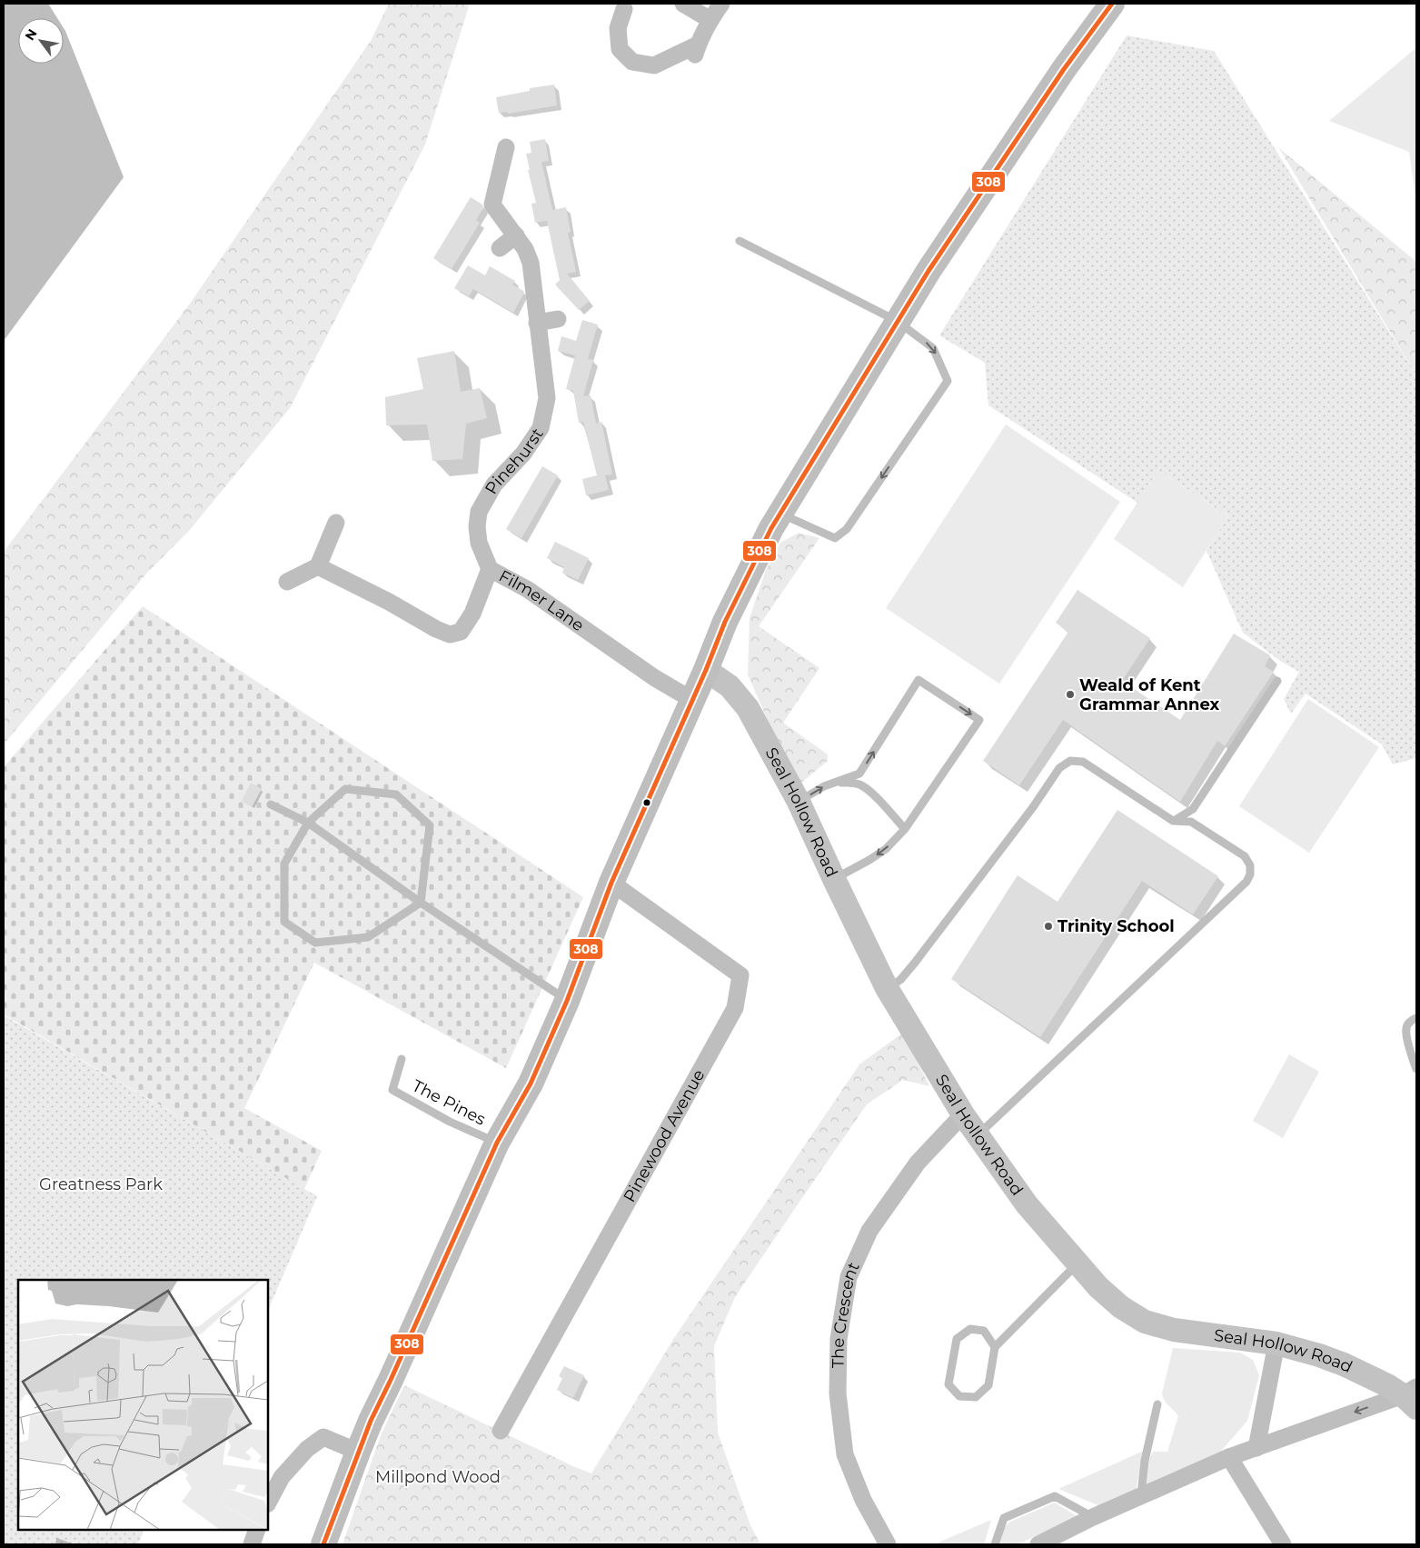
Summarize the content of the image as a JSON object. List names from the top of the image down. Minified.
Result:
{"streets":{"main road":["Seal Hollow Road"],"street":["Pinehurst","Filmer Lane","Pinewood Avenue","The Crescent"],"lane":["The Pines"]},"crossings":[["Pinehurst","Filmer Lane"],["Seal Hollow Road","The Crescent"]],"parks":["Greatness Park","Millpond Wood"],"places":["Weald of Kent Grammar Annex","Trinity School"],"lines":["transit line 308"],"north":"top left"}
